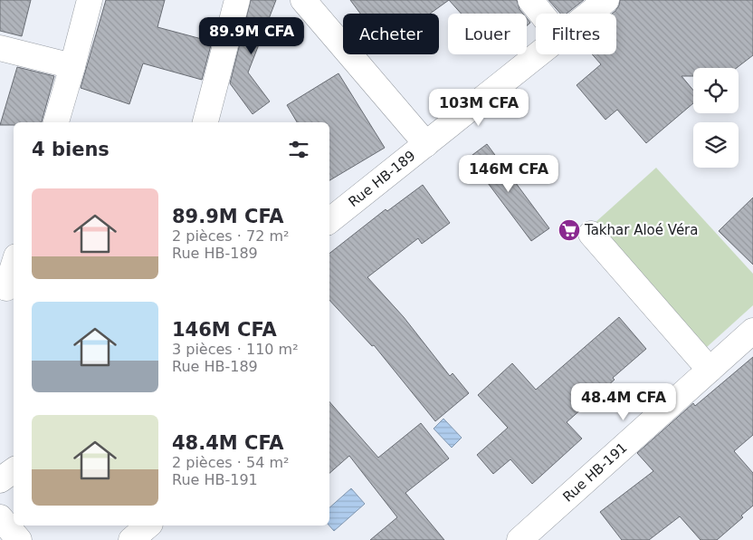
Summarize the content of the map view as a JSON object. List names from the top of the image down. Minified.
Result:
{"streets":{"street":["Rue HB-189","Rue HB-191"]},"places":{"supermarket":["Takhar Aloé Véra"]},"page":{"chip":["Acheter","Louer","Filtres"],"price":["89.9M CFA","103M CFA","146M CFA","48.4M CFA"],"heading":"4 biens","list":[{"name":"89.9M CFA","note":"2 pièces · 72 m² · Rue HB-189"},{"name":"146M CFA","note":"3 pièces · 110 m² · Rue HB-189"},{"name":"48.4M CFA","note":"2 pièces · 54 m² · Rue HB-191"}]}}
